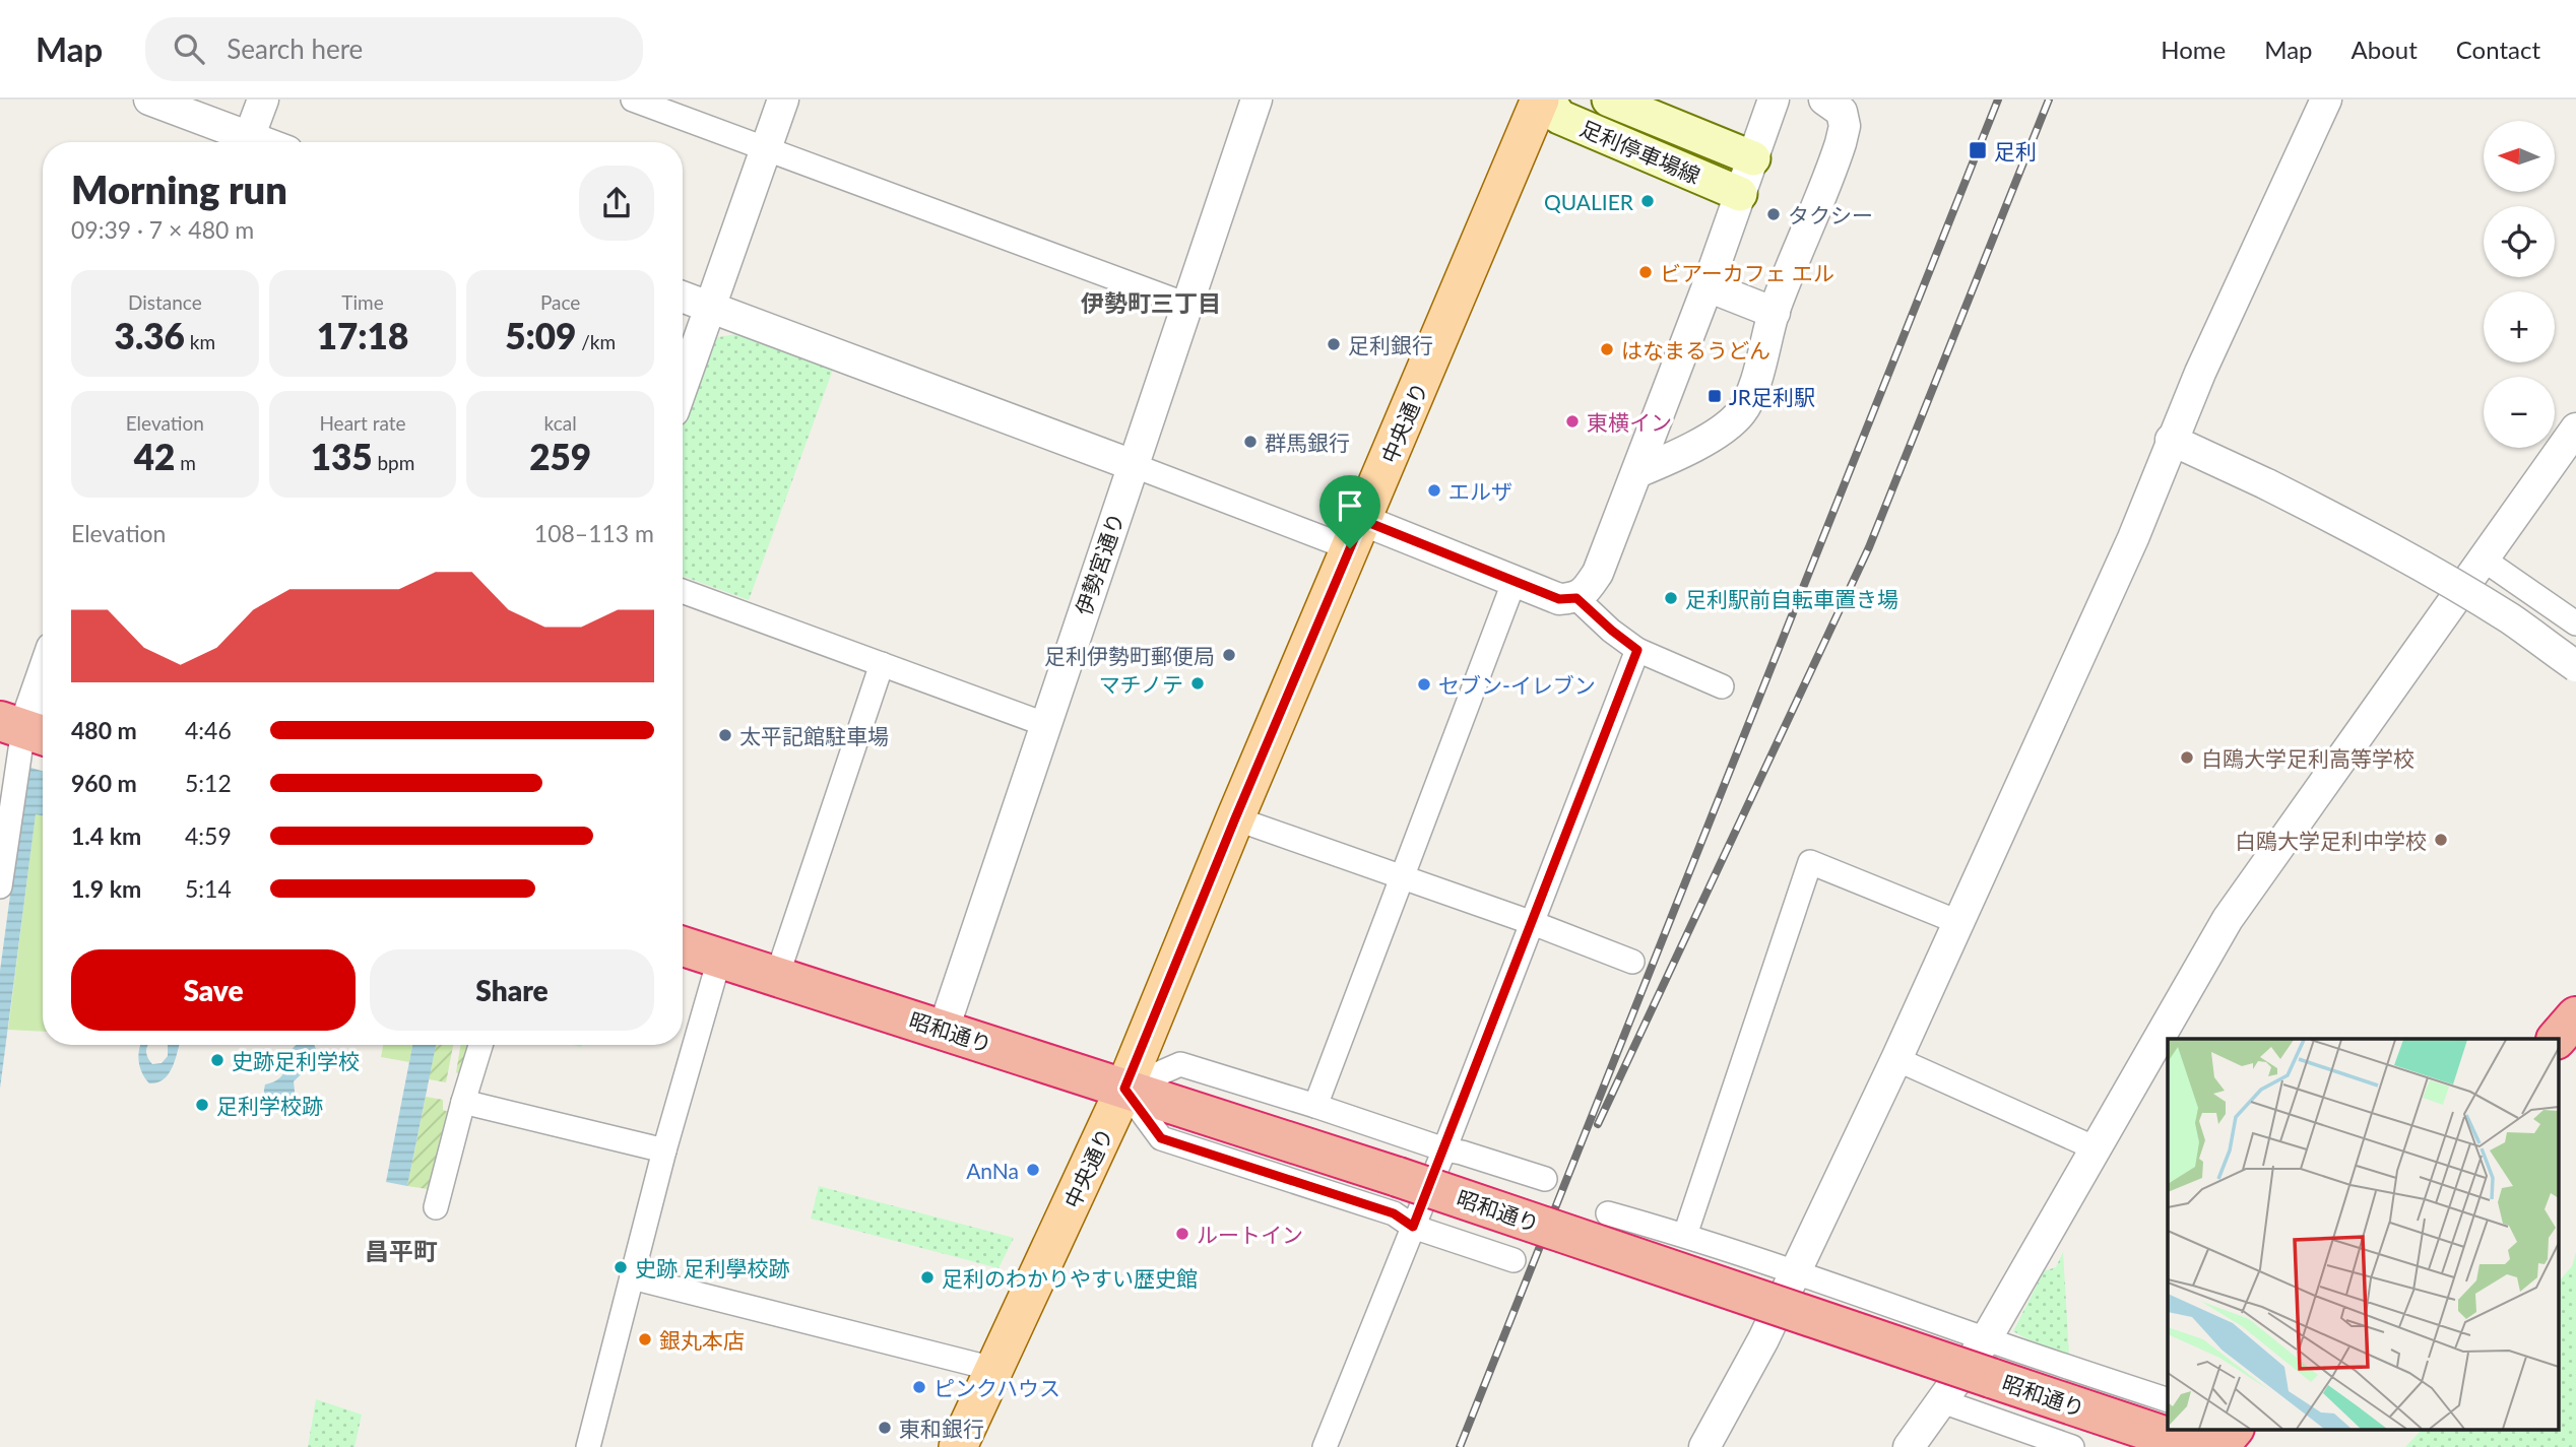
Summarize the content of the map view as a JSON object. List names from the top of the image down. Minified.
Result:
{"streets":{"highway":["昭和通り"],"main road":["足利停車場線","中央通り"],"street":["伊勢宮通り"]},"crossings":[["中央通り","昭和通り"],["伊勢宮通り","昭和通り"]],"districts":["伊勢町三丁目","昌平町"],"places":{"transit":["足利","JR足利駅"],"other":["QUALIER","タクシー","ビアーカフェ エル","足利銀行","はなまるうどん","東横イン","群馬銀行","エルザ","足利駅前自転車置き場","足利伊勢町郵便局","マチノテ","セブン-イレブン","太平記館駐車場","白鴎大学足利高等学校","白鴎大学足利中学校","史跡足利学校","足利学校跡","AnNa","ルートイン","史跡 足利學校跡","足利のわかりやすい歴史館","銀丸本店","ピンクハウス","東和銀行"]},"north":"left","page":{"header":"Map","search":"Search here","nav":["Home","Map","About","Contact"],"map_buttons":["+","−"],"heading":["Morning run","09:39 · 7 × 480 m"],"stats":[["Distance","3.36 km"],["Time","17:18"],["Pace","5:09 /km"],["Elevation","42 m"],["Heart rate","135 bpm"],["kcal","259"]],"chart":["Elevation","108–113 m"],"list":[{"name":"480 m","note":"4:46"},{"name":"960 m","note":"5:12"},{"name":"1.4 km","note":"4:59"},{"name":"1.9 km","note":"5:14"}],"buttons":["Save","Share"]}}
